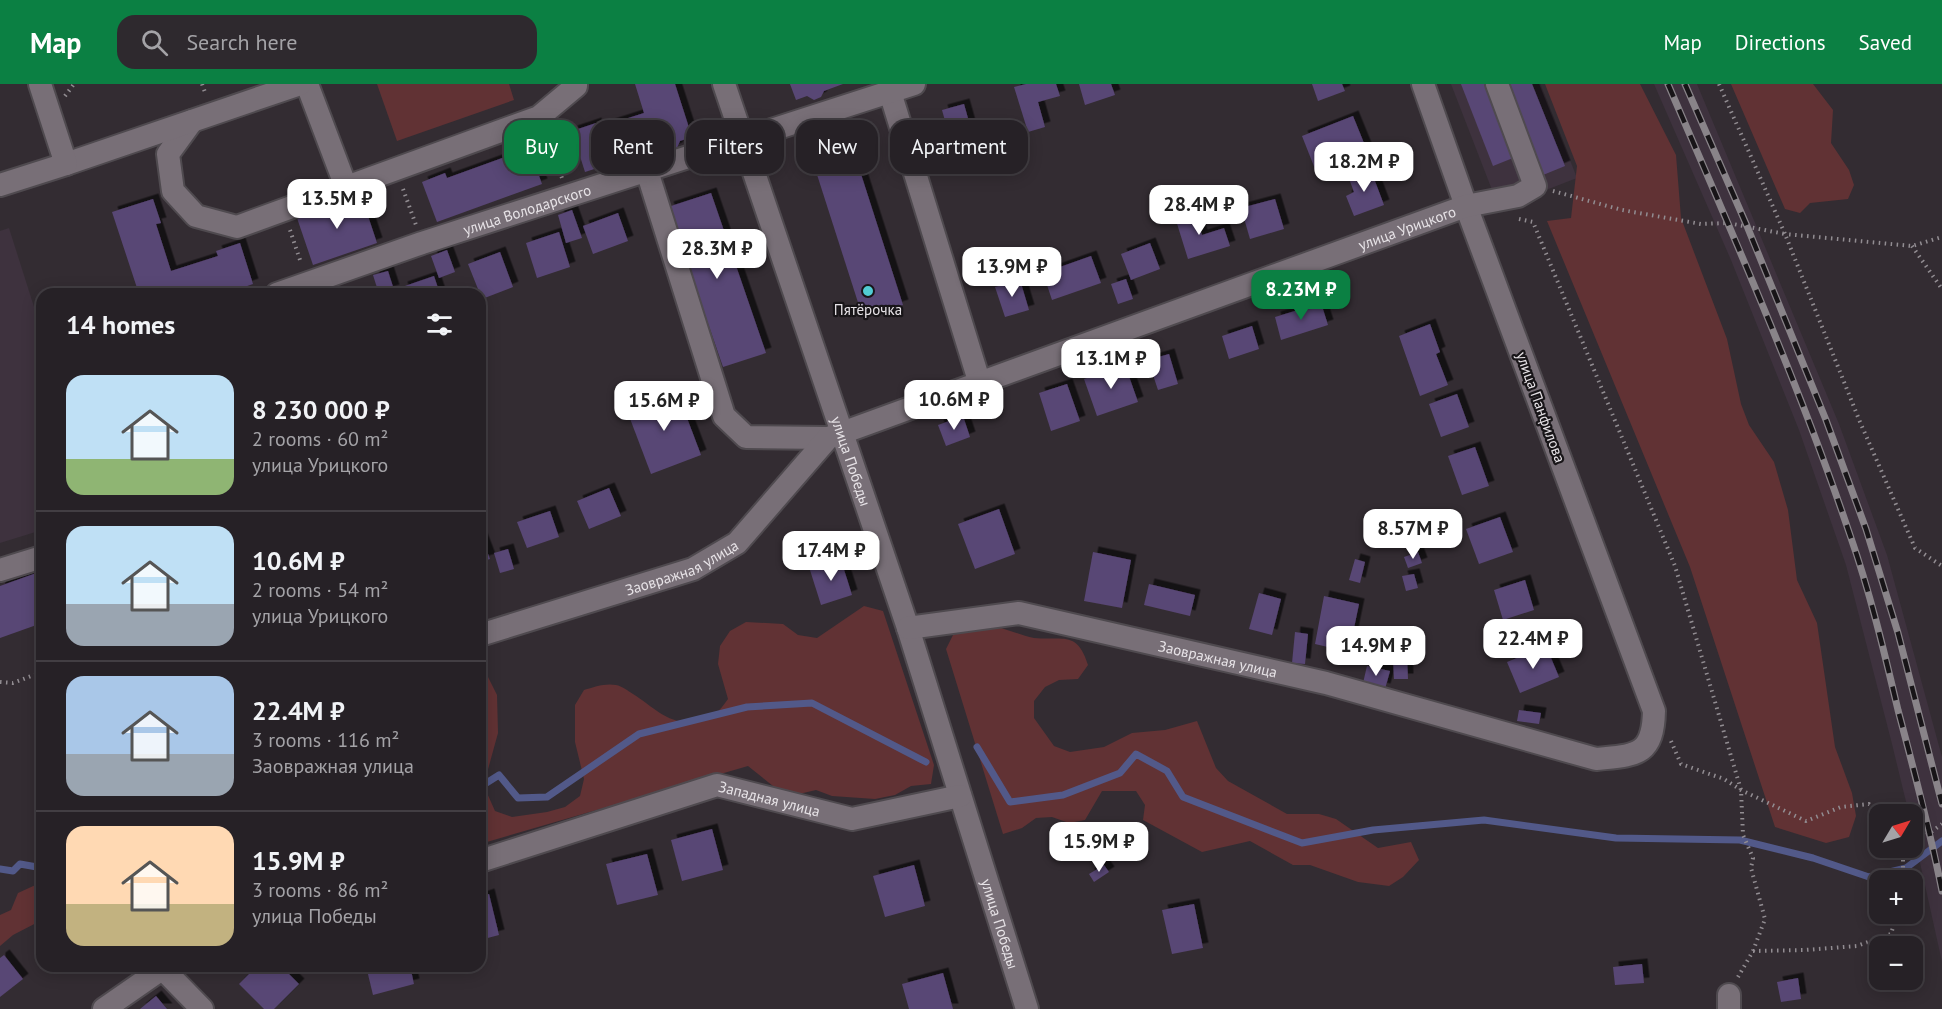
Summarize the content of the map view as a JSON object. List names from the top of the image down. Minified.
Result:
{"streets":{"street":["улица Володарского","улица Урицкого","улица Панфилова","улица Победы","Заовражная улица","Западная улица"]},"crossings":[["улица Урицкого","улица Панфилова"],["улица Урицкого","улица Победы"],["улица Урицкого","Заовражная улица"],["улица Панфилова","Заовражная улица"],["улица Победы","Заовражная улица"],["улица Победы","Западная улица"]],"places":["Пятёрочка"],"north":"top right","page":{"header":"Map","search":"Search here","nav":["Map","Directions","Saved"],"chip":["Buy","Rent","Filters","New","Apartment"],"price":["18.2M ₽","13.5M ₽","28.4M ₽","28.3M ₽","13.9M ₽","8.23M ₽","13.1M ₽","10.6M ₽","15.6M ₽","8.57M ₽","17.4M ₽","22.4M ₽","14.9M ₽","15.9M ₽"],"heading":"14 homes","list":[{"name":"8 230 000 ₽","note":"2 rooms · 60 m² · улица Урицкого"},{"name":"10.6M ₽","note":"2 rooms · 54 m² · улица Урицкого"},{"name":"22.4M ₽","note":"3 rooms · 116 m² · Заовражная улица"},{"name":"15.9M ₽","note":"3 rooms · 86 m² · улица Победы"}],"map_buttons":["+","−"]}}
